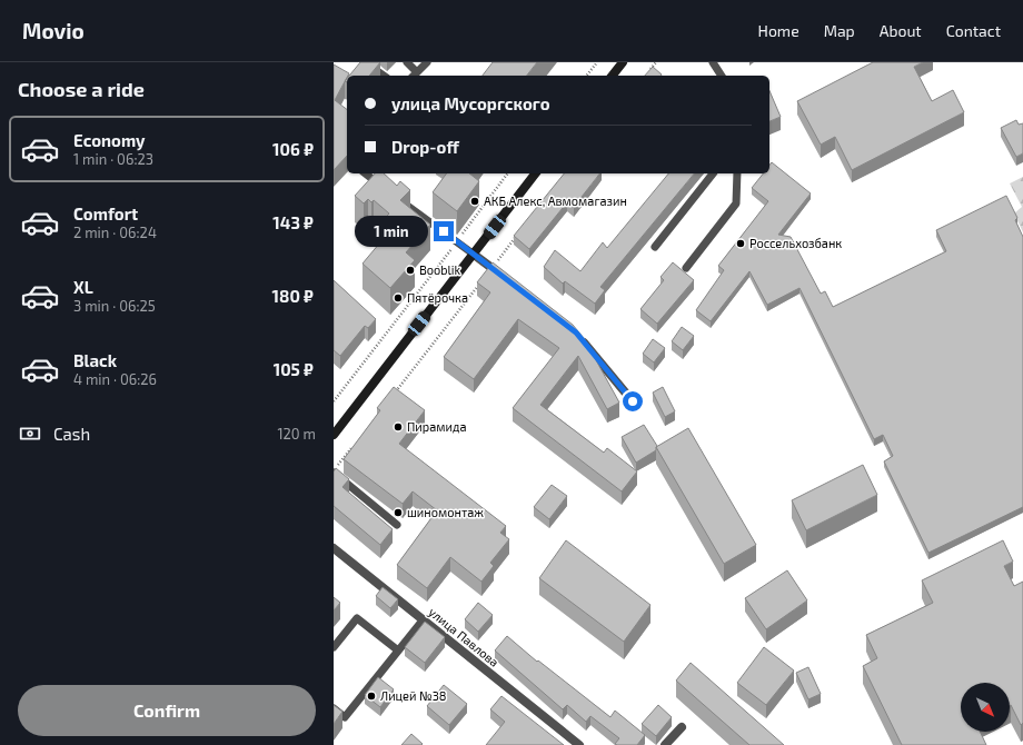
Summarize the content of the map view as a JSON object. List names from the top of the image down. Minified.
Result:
{"streets":{"street":["улица Павлова"]},"places":["АКБ Алекс, Авмомагазин","Россельхозбанк","Booblik","Пятёрочка","Пирамида","шиномонтаж","Лицей №38"],"north":"bottom right","page":{"header":"Movio","nav":["Home","Map","About","Contact"],"heading":"Choose a ride","banner":["улица Мусоргского","Drop-off"],"list":[{"name":"Economy","note":"1 min · 06:23","value":"106 ₽"},{"name":"Comfort","note":"2 min · 06:24","value":"143 ₽"},{"name":"XL","note":"3 min · 06:25","value":"180 ₽"},{"name":"Black","note":"4 min · 06:26","value":"105 ₽"}],"bubble":"1 min","pay":["Cash","120 m"],"buttons":"Confirm"}}
